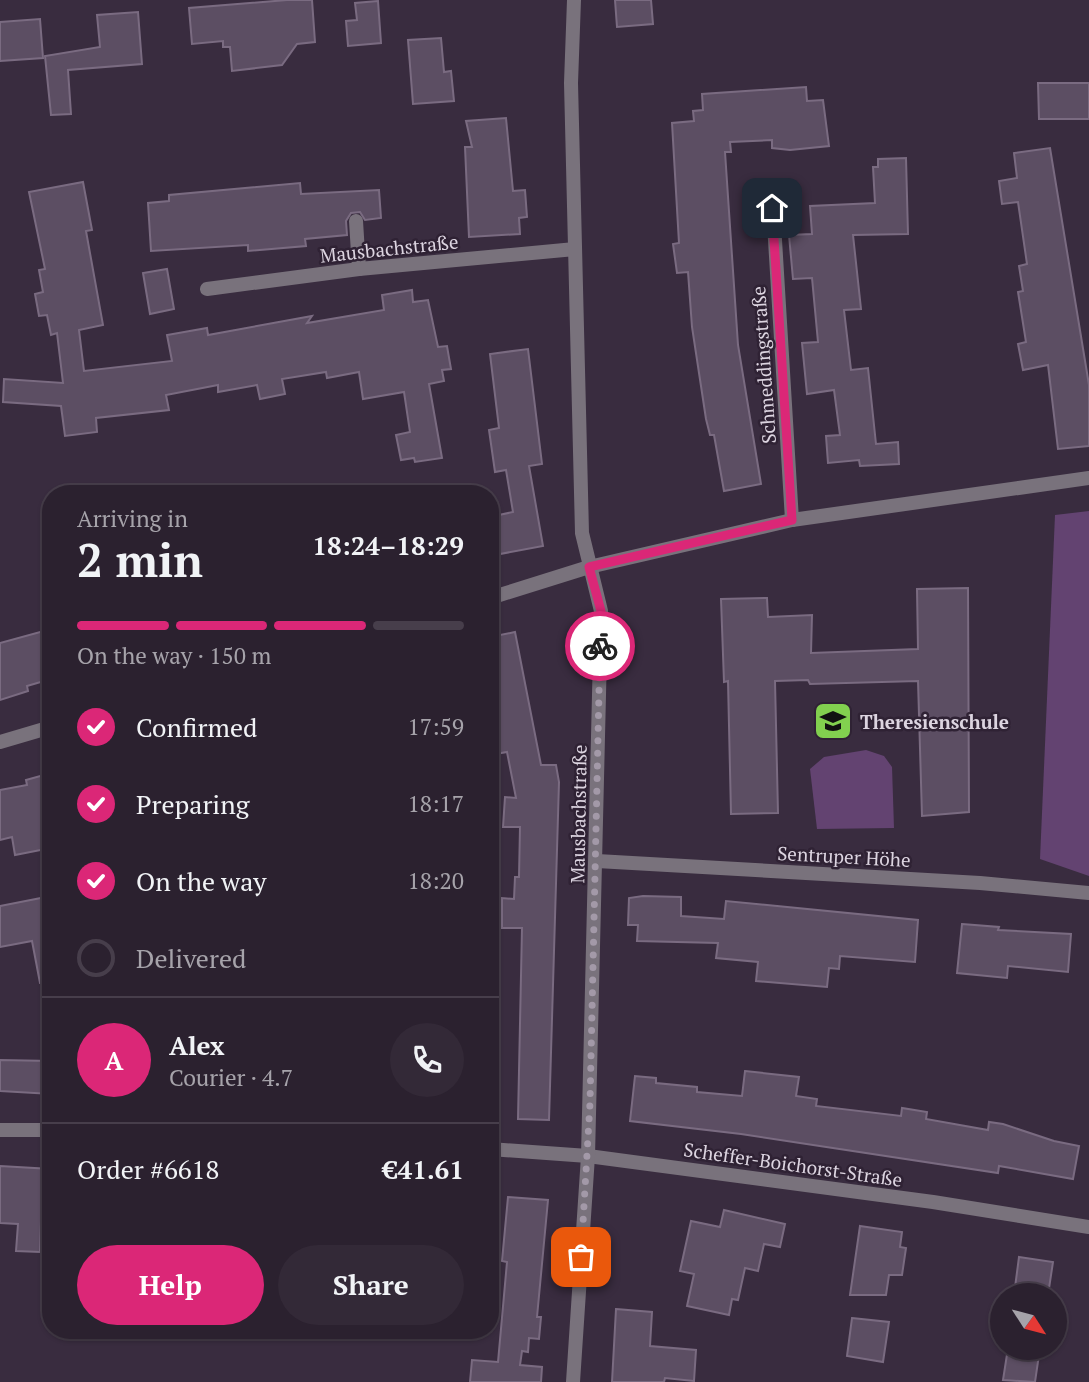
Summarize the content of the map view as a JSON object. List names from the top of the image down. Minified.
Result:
{"streets":{"street":["Mausbachstraße","Schmeddingstraße","Sentruper Höhe","Scheffer-Boichorst-Straße"]},"crossings":[["Mausbachstraße","Sentruper Höhe"],["Mausbachstraße","Scheffer-Boichorst-Straße"]],"places":{"school or university":["Theresienschule"]},"north":"bottom right","page":{"heading":["2 min","Arriving in","18:24–18:29"],"panel":["Alex","Courier · 4.7","Order #6618","€41.61"],"bar":"On the way · 150 m","list":[["Confirmed","17:59"],["Preparing","18:17"],["On the way","18:20"],"Delivered"],"round":"A","buttons":["Help","Share"]}}
